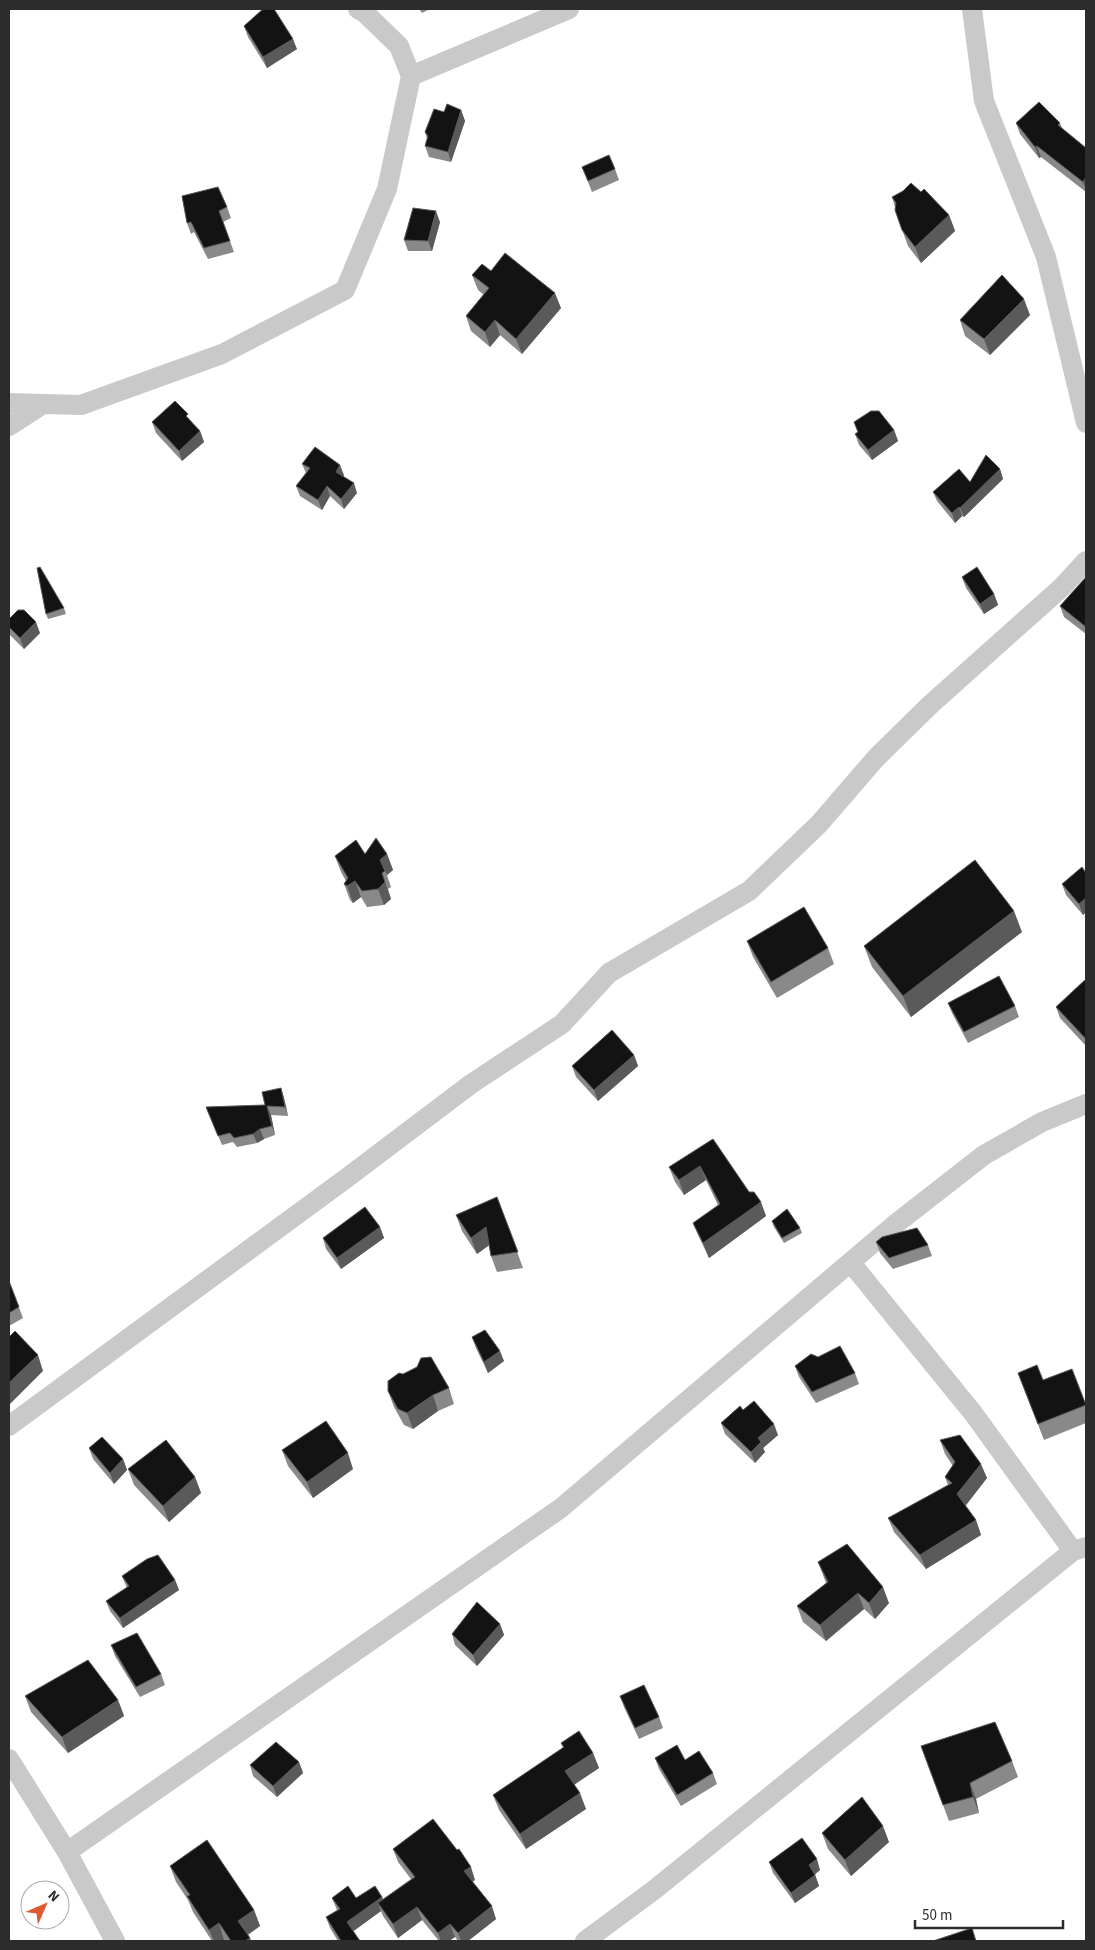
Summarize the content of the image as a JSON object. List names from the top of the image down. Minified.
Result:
{"scale_bar":"50 m","north":"top right"}
